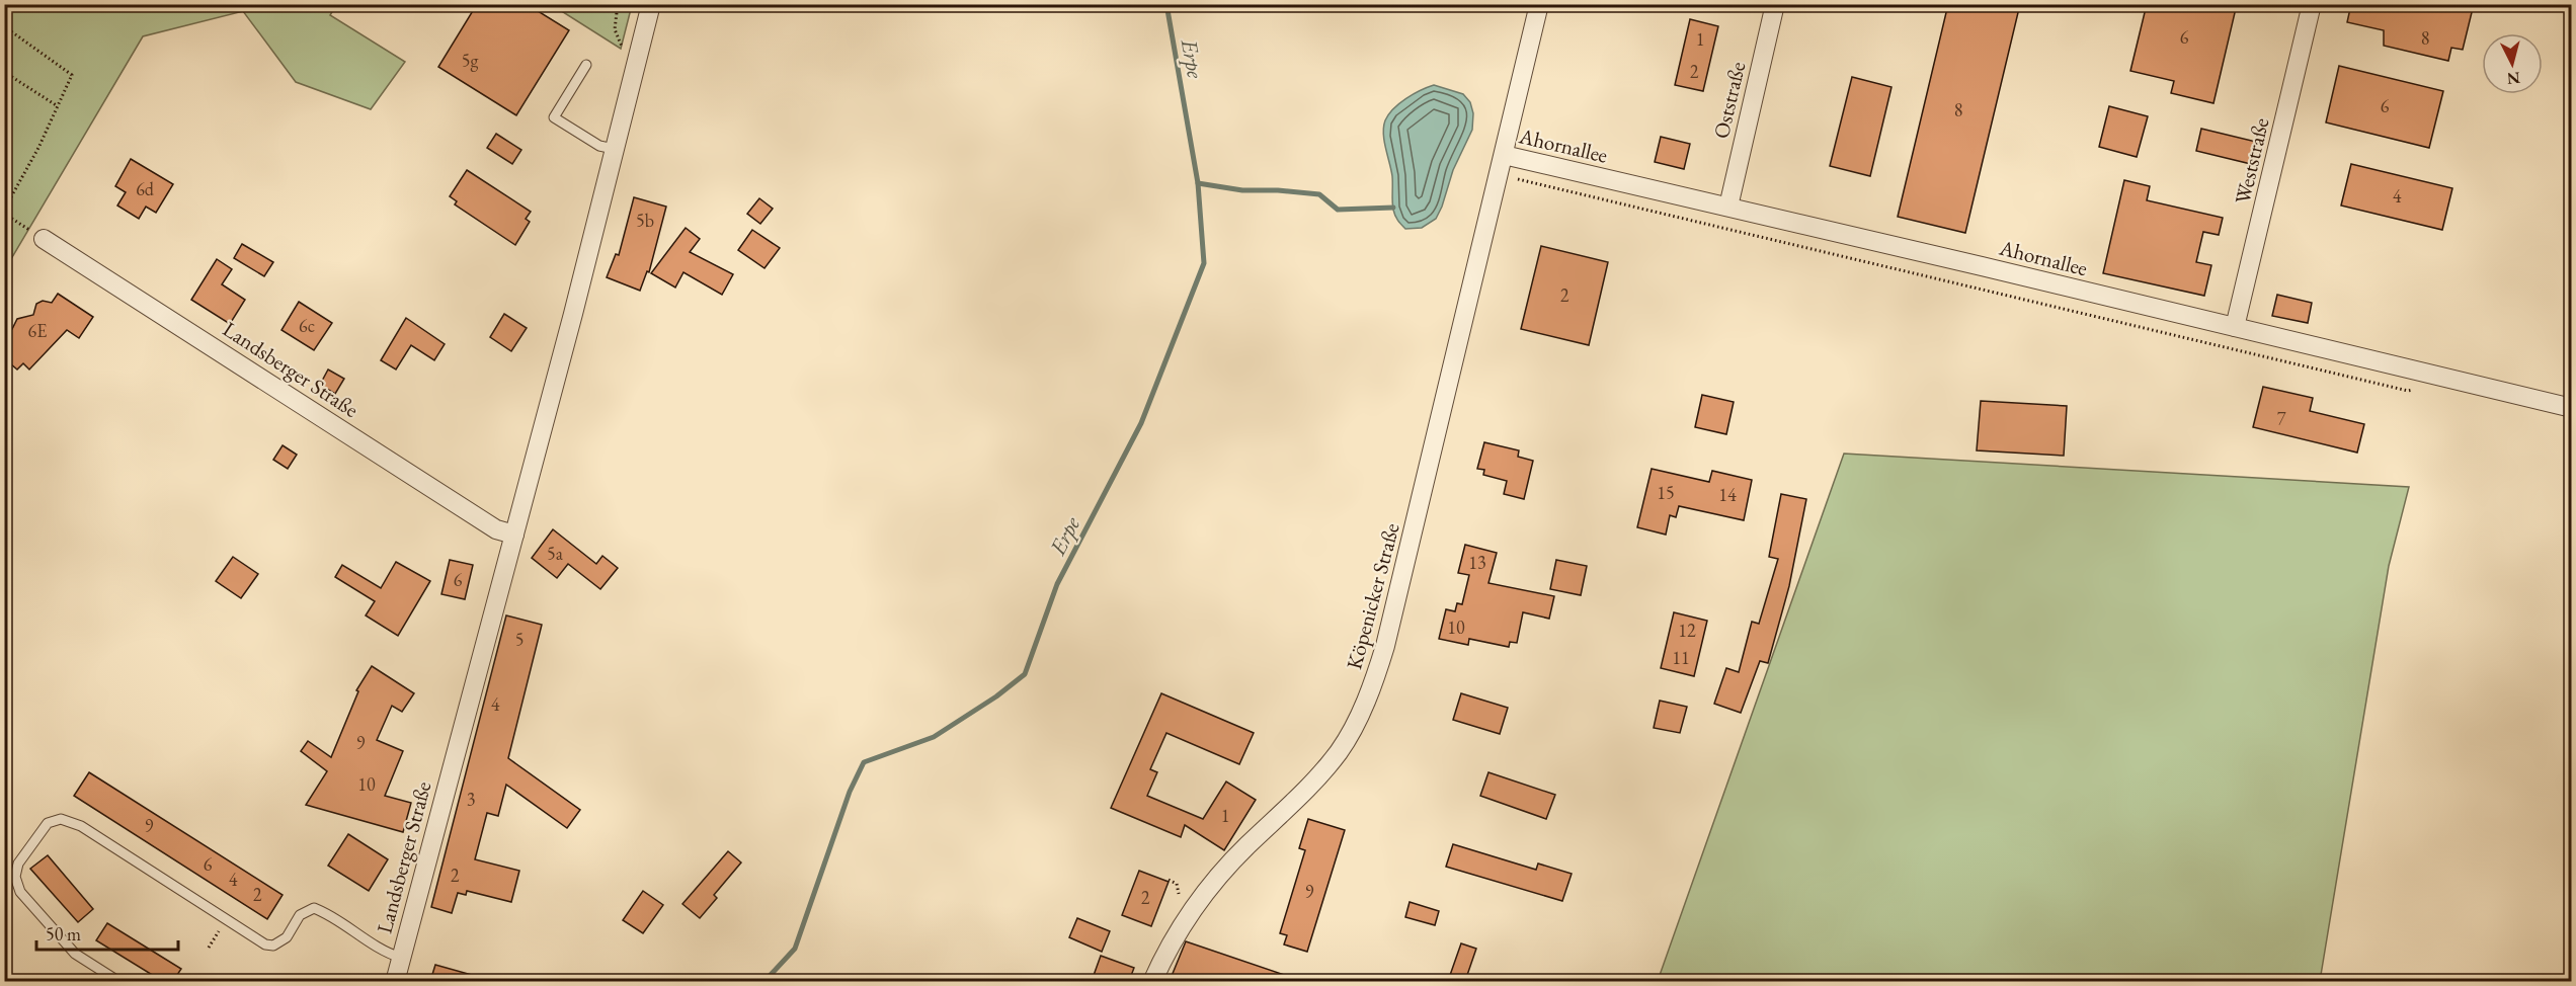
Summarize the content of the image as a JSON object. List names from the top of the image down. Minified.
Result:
{"streets":{"street":["Oststraße","Ahornallee","Weststraße","Landsberger Straße","Köpenicker Straße"]},"crossings":[["Oststraße","Ahornallee"],["Ahornallee","Weststraße"],["Ahornallee","Köpenicker Straße"]],"water":["Erpe"],"house_numbers":["6","8","1","5g","2","6","8","6d","4","5b","2","6c","6E","7","15","14","5a","13","6","10","12","5","11","4","9","10","3","1","9","6","2","4","9","2","2"],"scale_bar":"50 m","north":"bottom"}
